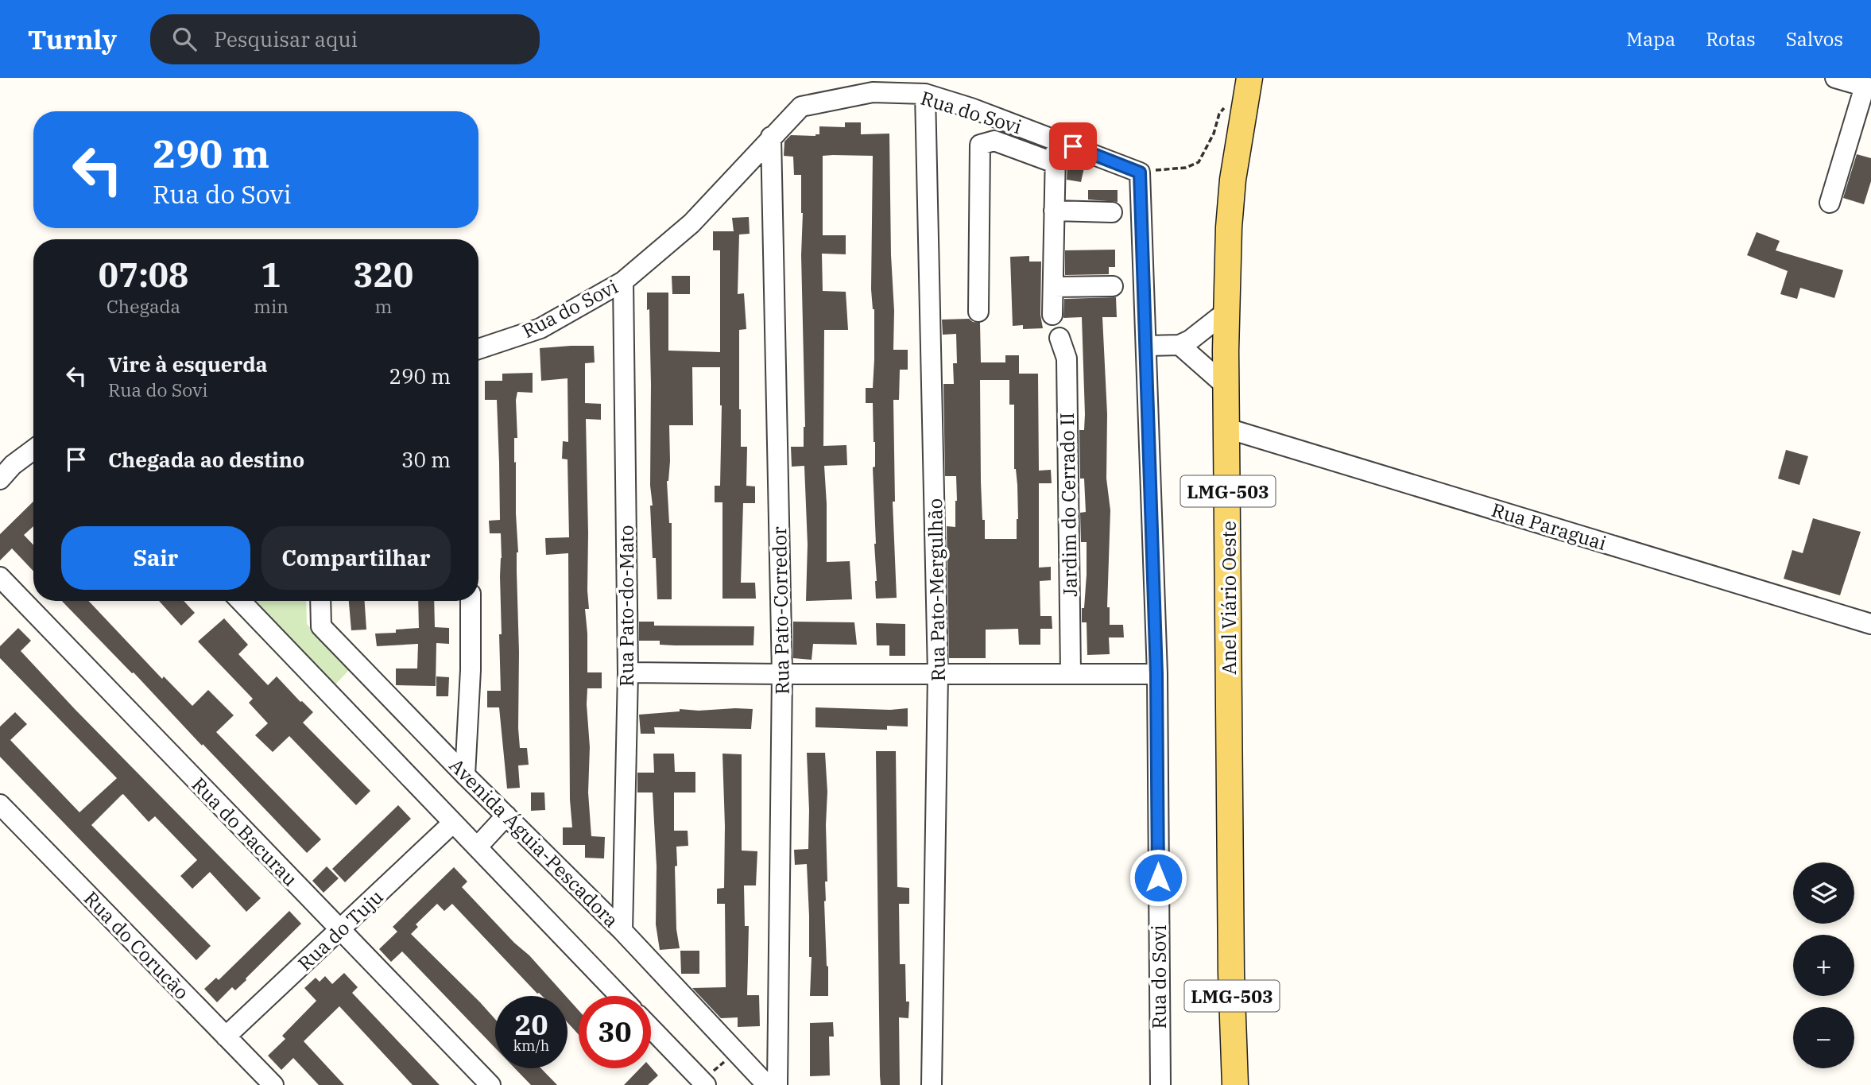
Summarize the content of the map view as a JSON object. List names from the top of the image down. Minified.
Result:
{"streets":{"main road":["LMG-503","Anel Viário Oeste"],"street":["Rua do Sovi","Jardim do Cerrado II","Rua Paraguai","Rua Pato-Mergulhão","Rua Pato-do-Mato","Rua Pato-Corredor","Rua do Bacurau","Avenida Águia-Pescadora","Rua do Tuju","Rua do Corucão"]},"crossings":[["Rua do Sovi","Rua Pato-Mergulhão"],["Rua do Sovi","Rua Pato-do-Mato"],["Rua do Sovi","Rua Pato-Corredor"],["Rua Paraguai","Anel Viário Oeste"],["Rua Pato-do-Mato","Avenida Águia-Pescadora"],["Rua do Bacurau","Rua do Tuju"],["Rua do Tuju","Rua do Corucão"]],"page":{"header":"Turnly","search":"Pesquisar aqui","nav":["Mapa","Rotas","Salvos"],"turn":["290 m","Rua do Sovi"],"eta":["07:08","Chegada","1","min","320","m"],"list":[{"name":"Vire à esquerda","note":"Rua do Sovi","value":"290 m"},{"name":"Chegada ao destino","value":"30 m"}],"buttons":["Sair","Compartilhar"],"map_buttons":["+","−"],"speed":"20 km/h","limit":"30"}}
